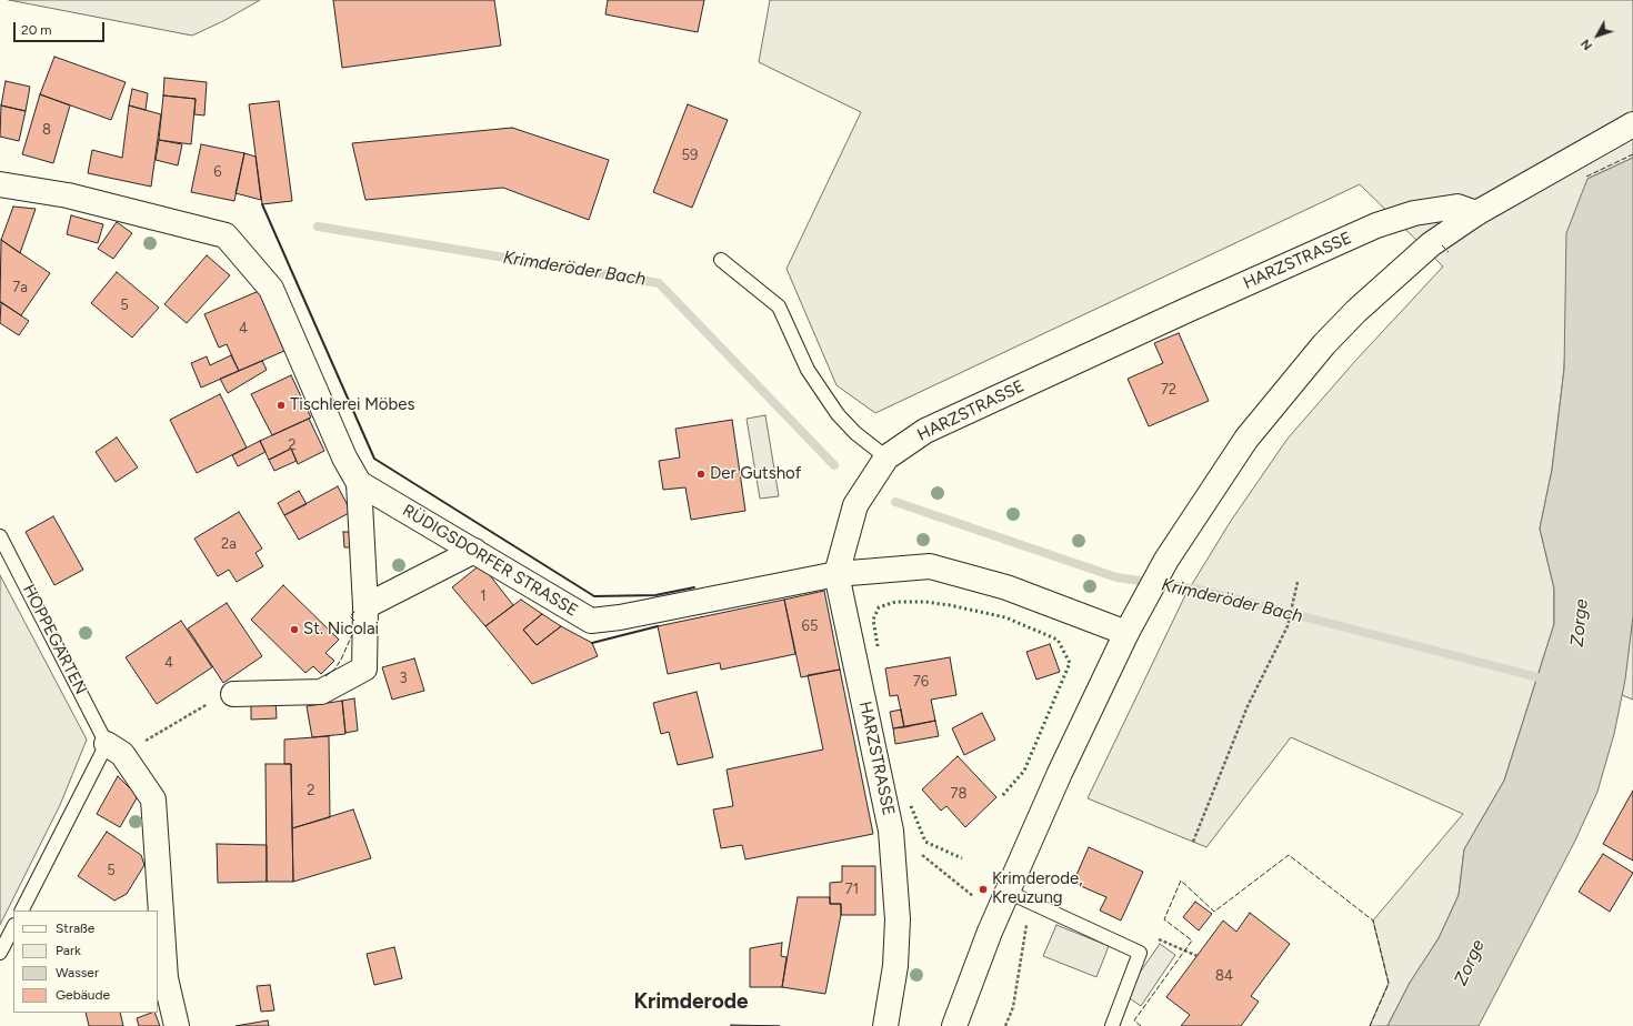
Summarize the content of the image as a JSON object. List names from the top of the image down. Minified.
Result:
{"streets":{"street":["HARZSTRASSE","RÜDIGSDORFER STRASSE","HOPPEGARTEN"]},"crossings":[["HARZSTRASSE","RÜDIGSDORFER STRASSE"]],"districts":["Krimderode"],"water":["Krimderöder Bach","Zorge"],"places":["Tischlerei Möbes","Der Gutshof","St. Nicolai","Krimderode, Kreuzung"],"house_numbers":["8","59","6","7a","5","4","72","2","2a","1","65","4","3","76","2","78","5","71","84"],"legend":["Straße","Park","Wasser","Gebäude"],"scale_bar":"20 m","north":"bottom left"}
